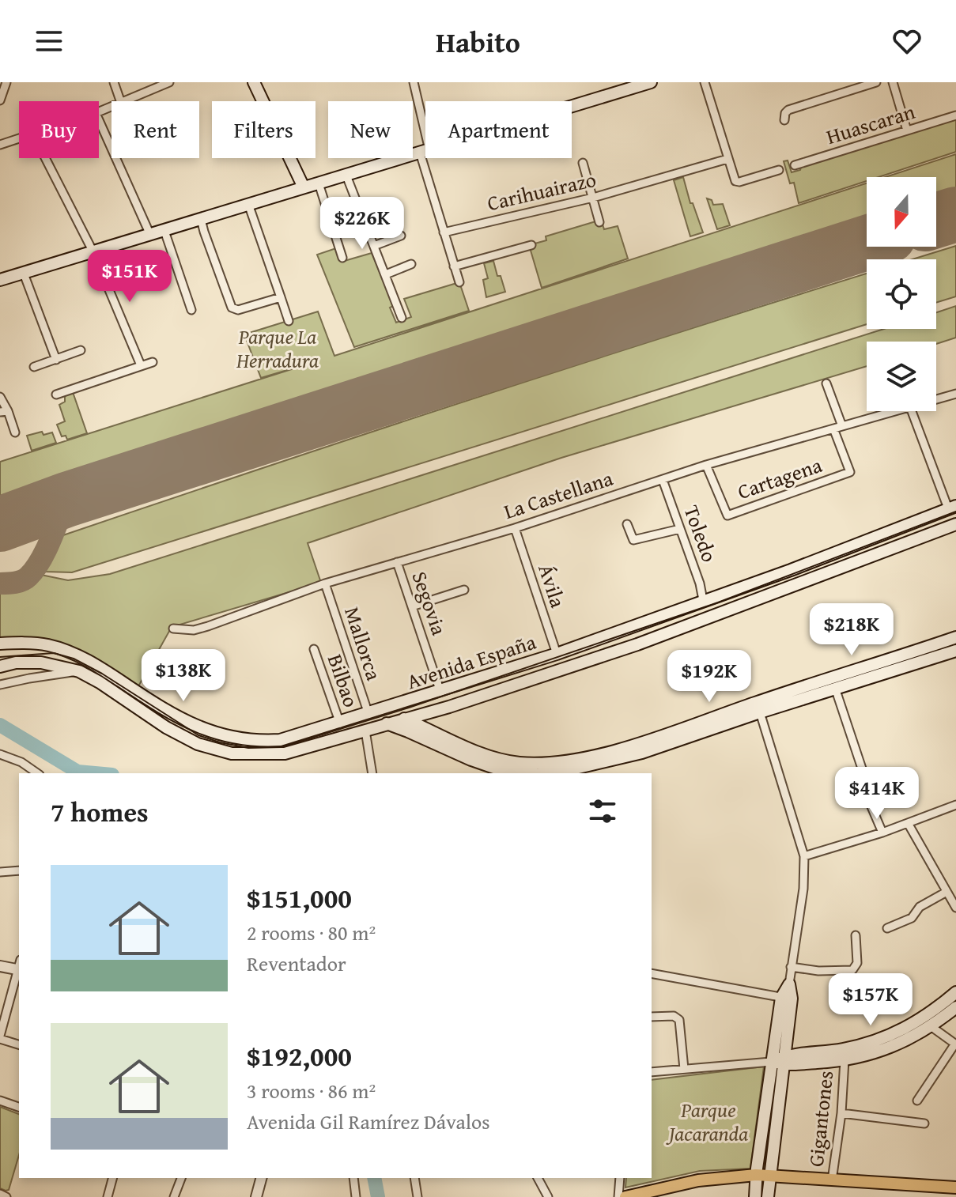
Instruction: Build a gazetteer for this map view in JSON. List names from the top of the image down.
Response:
{
  "streets": {
    "main road": ["Avenida España"],
    "street": [
      "Huascaran",
      "Carihuairazo",
      "Cartagena",
      "La Castellana",
      "Toledo",
      "Ávila",
      "Segovia",
      "Mallorca",
      "Bilbao",
      "Gigantones"
    ]
  },
  "crossings": [
    ["Cartagena", "La Castellana"],
    ["La Castellana", "Toledo"],
    ["La Castellana", "Ávila"],
    ["La Castellana", "Segovia"],
    ["La Castellana", "Mallorca"],
    ["Toledo", "Avenida España"],
    ["Ávila", "Avenida España"],
    ["Segovia", "Avenida España"],
    ["Mallorca", "Avenida España"],
    ["Avenida España", "Bilbao"]
  ],
  "parks": ["Parque La Herradura", "Parque Jacaranda"],
  "north": "bottom",
  "page": {
    "header": "Habito",
    "chip": [
      "Buy",
      "Rent",
      "Filters",
      "New",
      "Apartment"
    ],
    "price": [
      "$226K",
      "$151K",
      "$218K",
      "$138K",
      "$192K",
      "$414K",
      "$157K"
    ],
    "heading": "7 homes",
    "list": [
      {
        "name": "$151,000",
        "note": "2 rooms · 80 m² · Reventador"
      },
      {
        "name": "$192,000",
        "note": "3 rooms · 86 m² · Avenida Gil Ramírez Dávalos"
      }
    ]
  }
}
